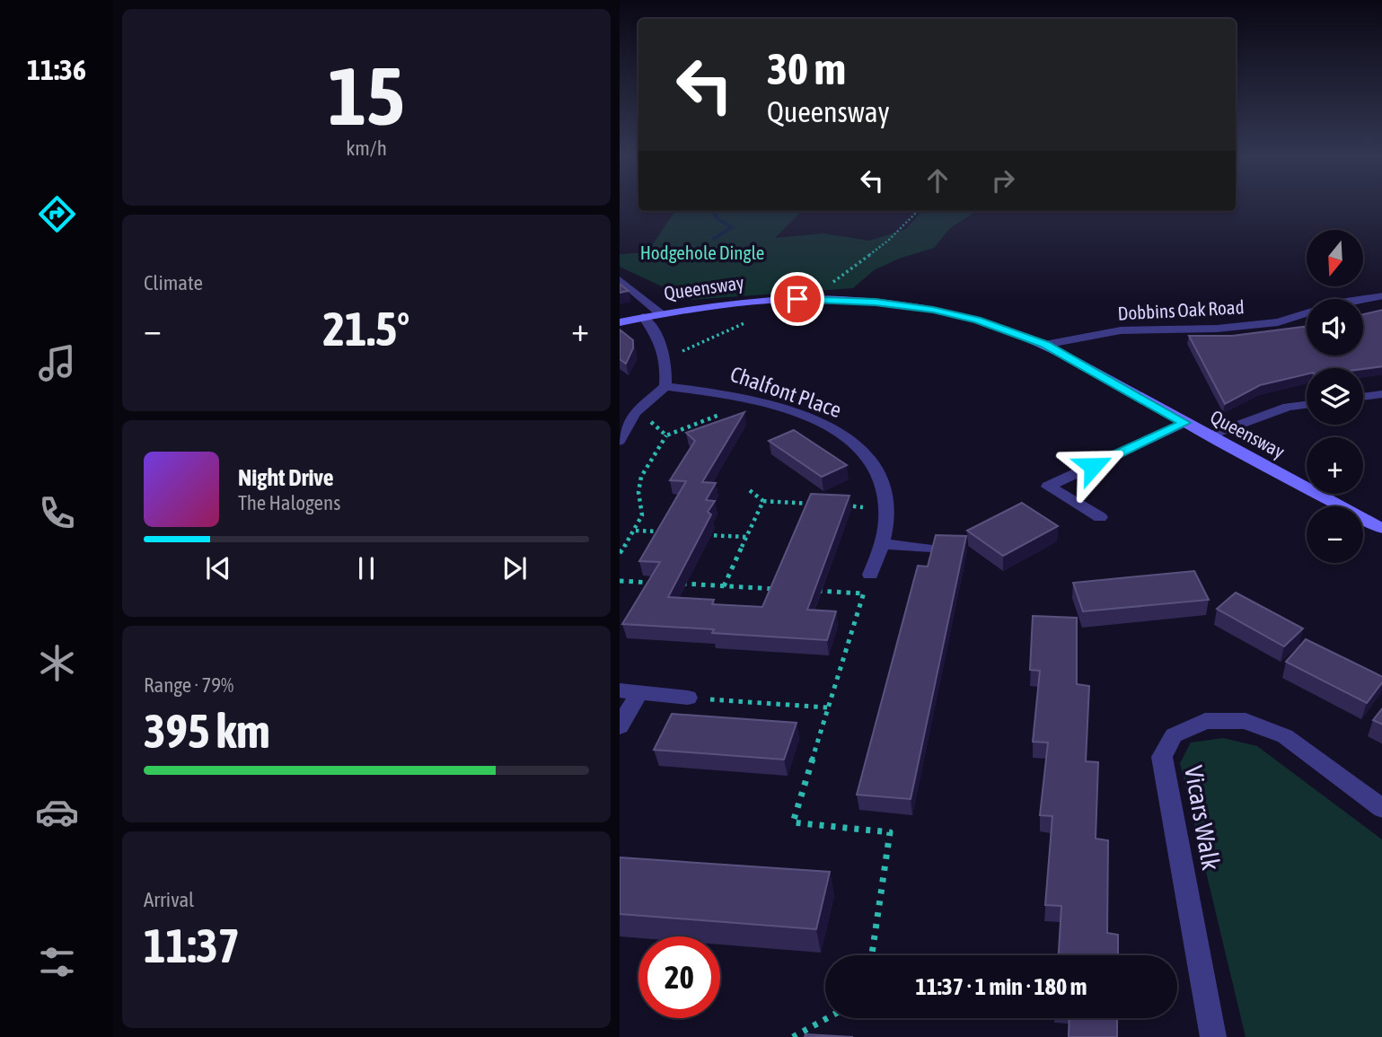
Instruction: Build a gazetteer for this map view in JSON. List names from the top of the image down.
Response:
{
  "streets": {
    "street": [
      "Queensway",
      "Dobbins Oak Road",
      "Chalfont Place",
      "Vicars Walk"
    ]
  },
  "crossings": [
    ["Queensway", "Dobbins Oak Road"]
  ],
  "parks": ["Hodgehole Dingle"],
  "north": "bottom",
  "page": {
    "tabs": "11:36",
    "tile": [
      ["15", "km/h"],
      "Climate",
      ["Range · 79%", "395 km"],
      ["Arrival", "11:37"]
    ],
    "turn": ["30 m", "Queensway"],
    "map_buttons": ["+", "−"],
    "heat": ["−", "21.5°", "+"],
    "song": ["Night Drive", "The Halogens"],
    "limit": "20",
    "trip": "11:37 · 1 min · 180 m"
  }
}
